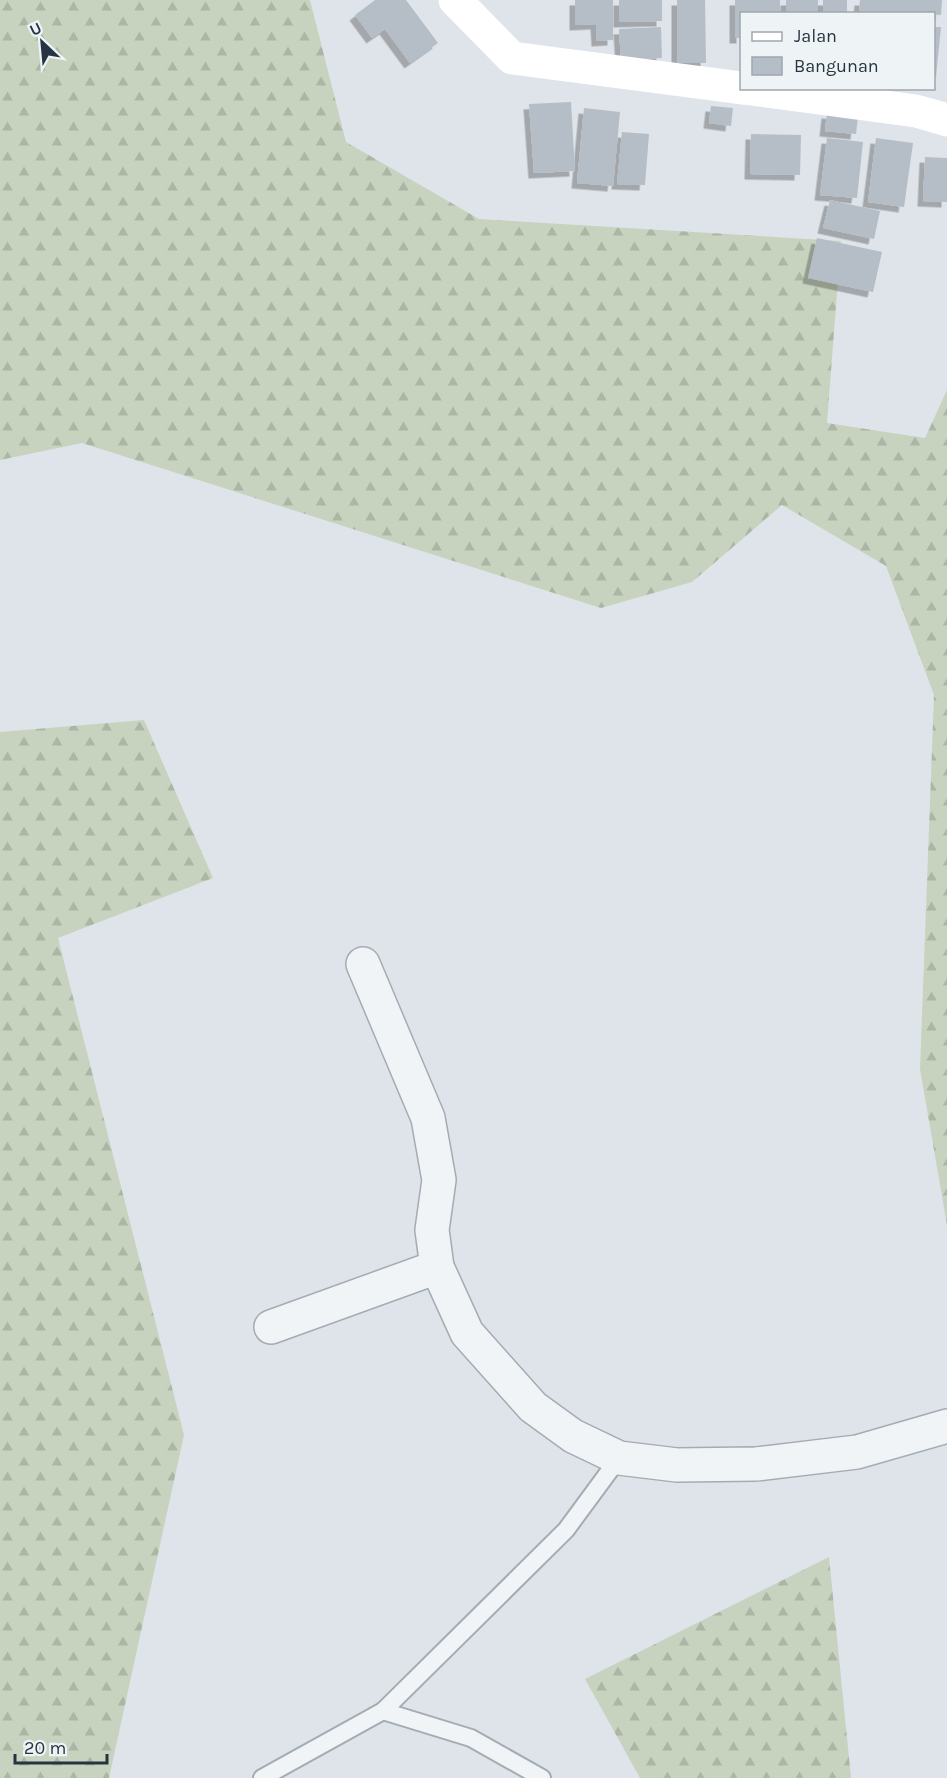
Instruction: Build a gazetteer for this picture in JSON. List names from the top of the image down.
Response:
{
  "legend": ["Jalan", "Bangunan"],
  "scale_bar": "20 m",
  "north": "top left"
}
